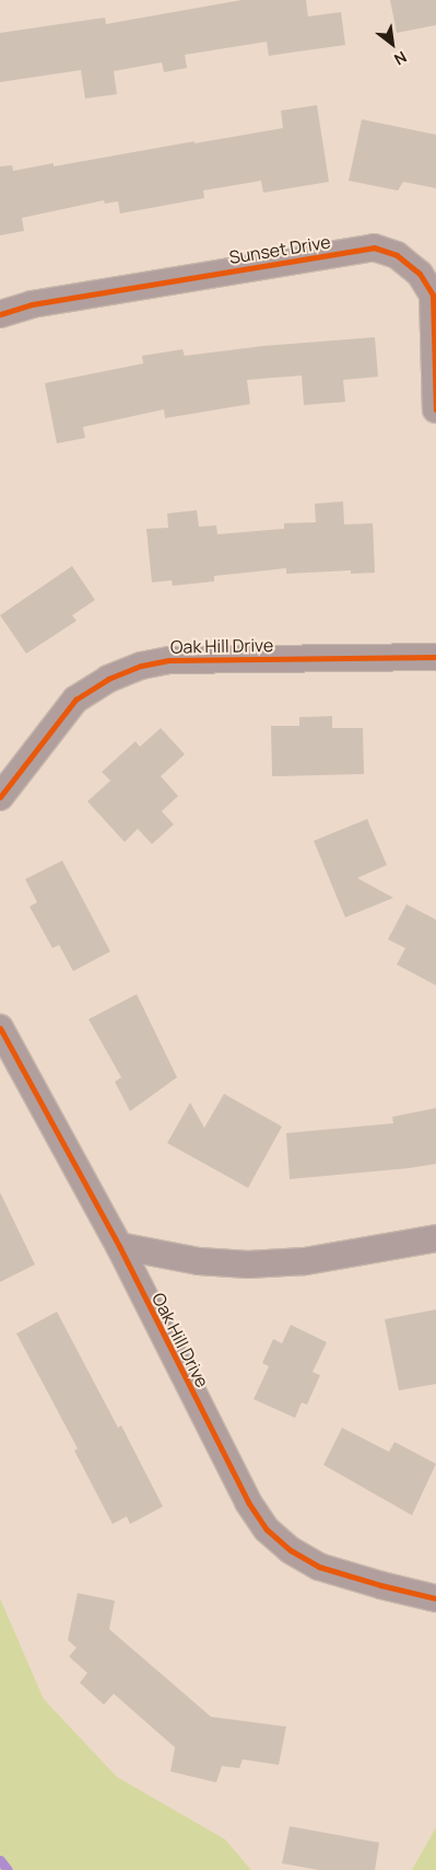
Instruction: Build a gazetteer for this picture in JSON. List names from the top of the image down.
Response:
{
  "streets": {
    "street": ["Sunset Drive", "Oak Hill Drive"]
  },
  "north": "bottom right"
}
